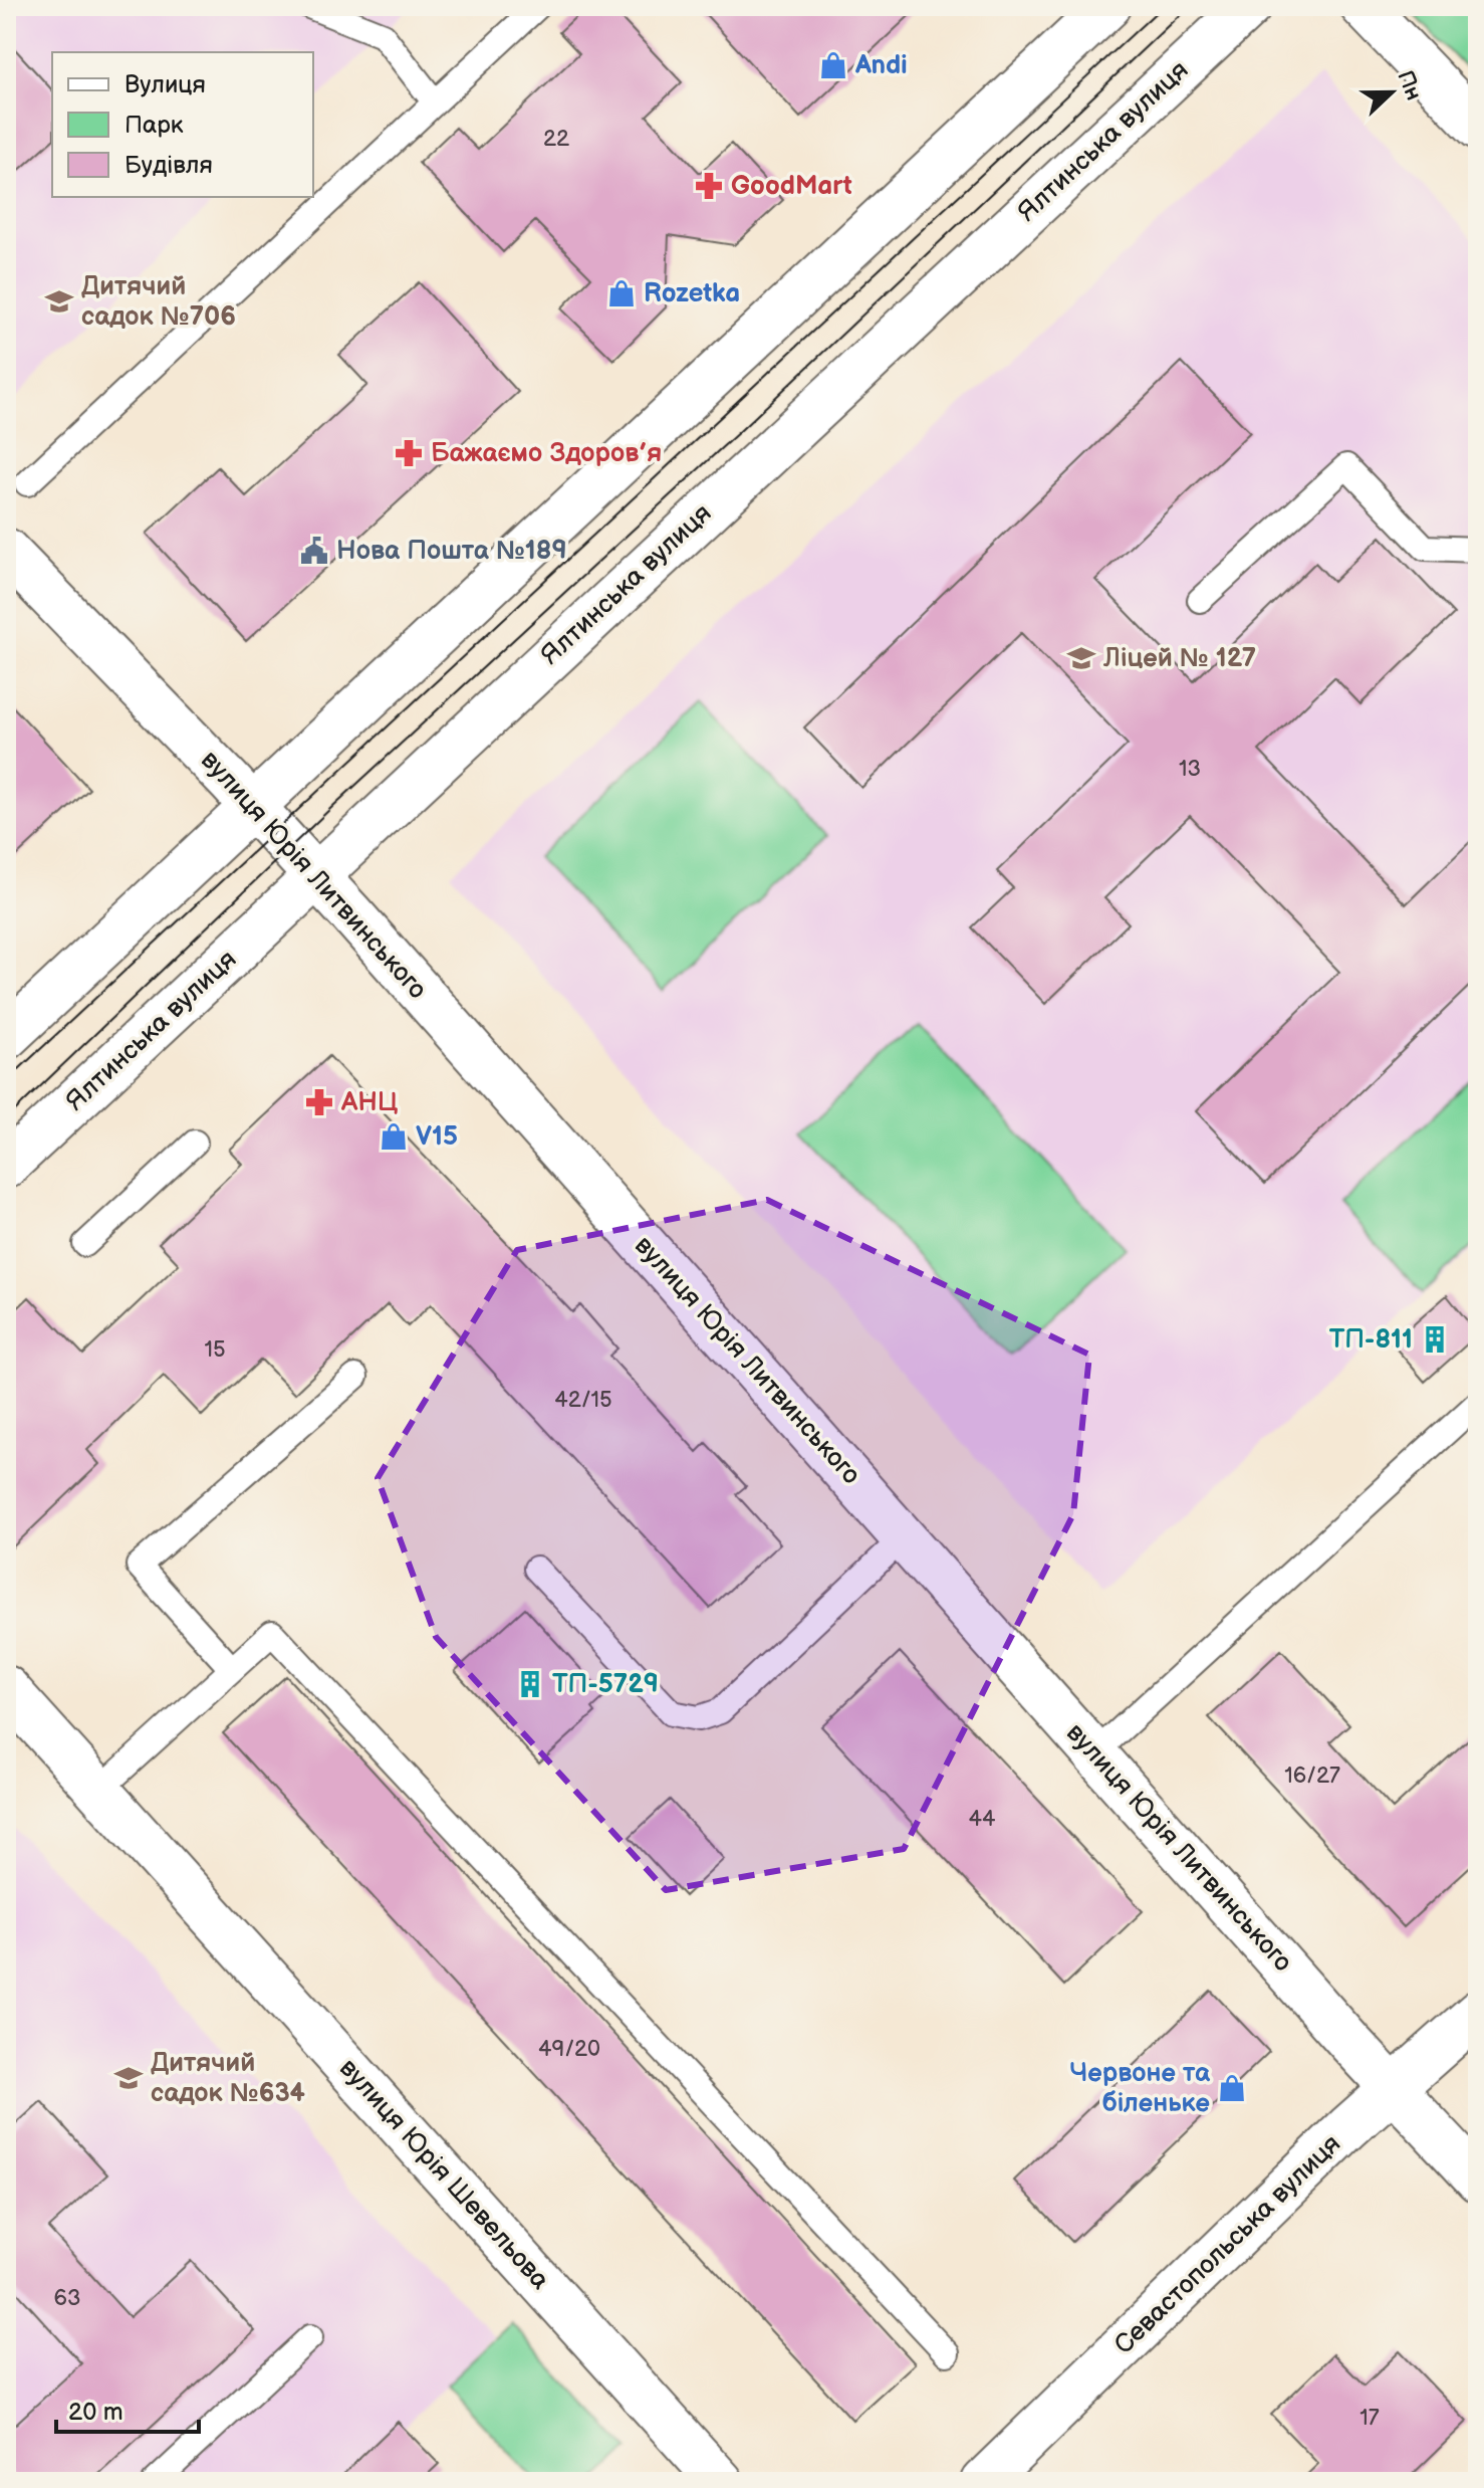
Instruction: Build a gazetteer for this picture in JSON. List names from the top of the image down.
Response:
{
  "streets": {
    "street": [
      "Ялтинська вулиця",
      "вулиця Юрія Литвинського",
      "вулиця Юрія Шевельова",
      "Севастопольська вулиця"
    ]
  },
  "crossings": [
    ["Ялтинська вулиця", "вулиця Юрія Литвинського"],
    ["вулиця Юрія Литвинського", "Севастопольська вулиця"]
  ],
  "places": {
    "shop": [
      "Andi",
      "Rozetka",
      "V15",
      "Червоне та біленьке"
    ],
    "pharmacy": ["GoodMart", "Бажаємо Здоров’я", "АНЦ"],
    "school or university": ["Дитячий садок №706", "Ліцей № 127", "Дитячий садок №634"],
    "public building": ["Нова Пошта №189"],
    "building": ["ТП-811", "ТП-5729"]
  },
  "house_numbers": [
    "22",
    "13",
    "15",
    "42/15",
    "16/27",
    "44",
    "49/20",
    "63",
    "17"
  ],
  "legend": ["Вулиця", "Парк", "Будівля"],
  "scale_bar": "20 m",
  "north": "right"
}
